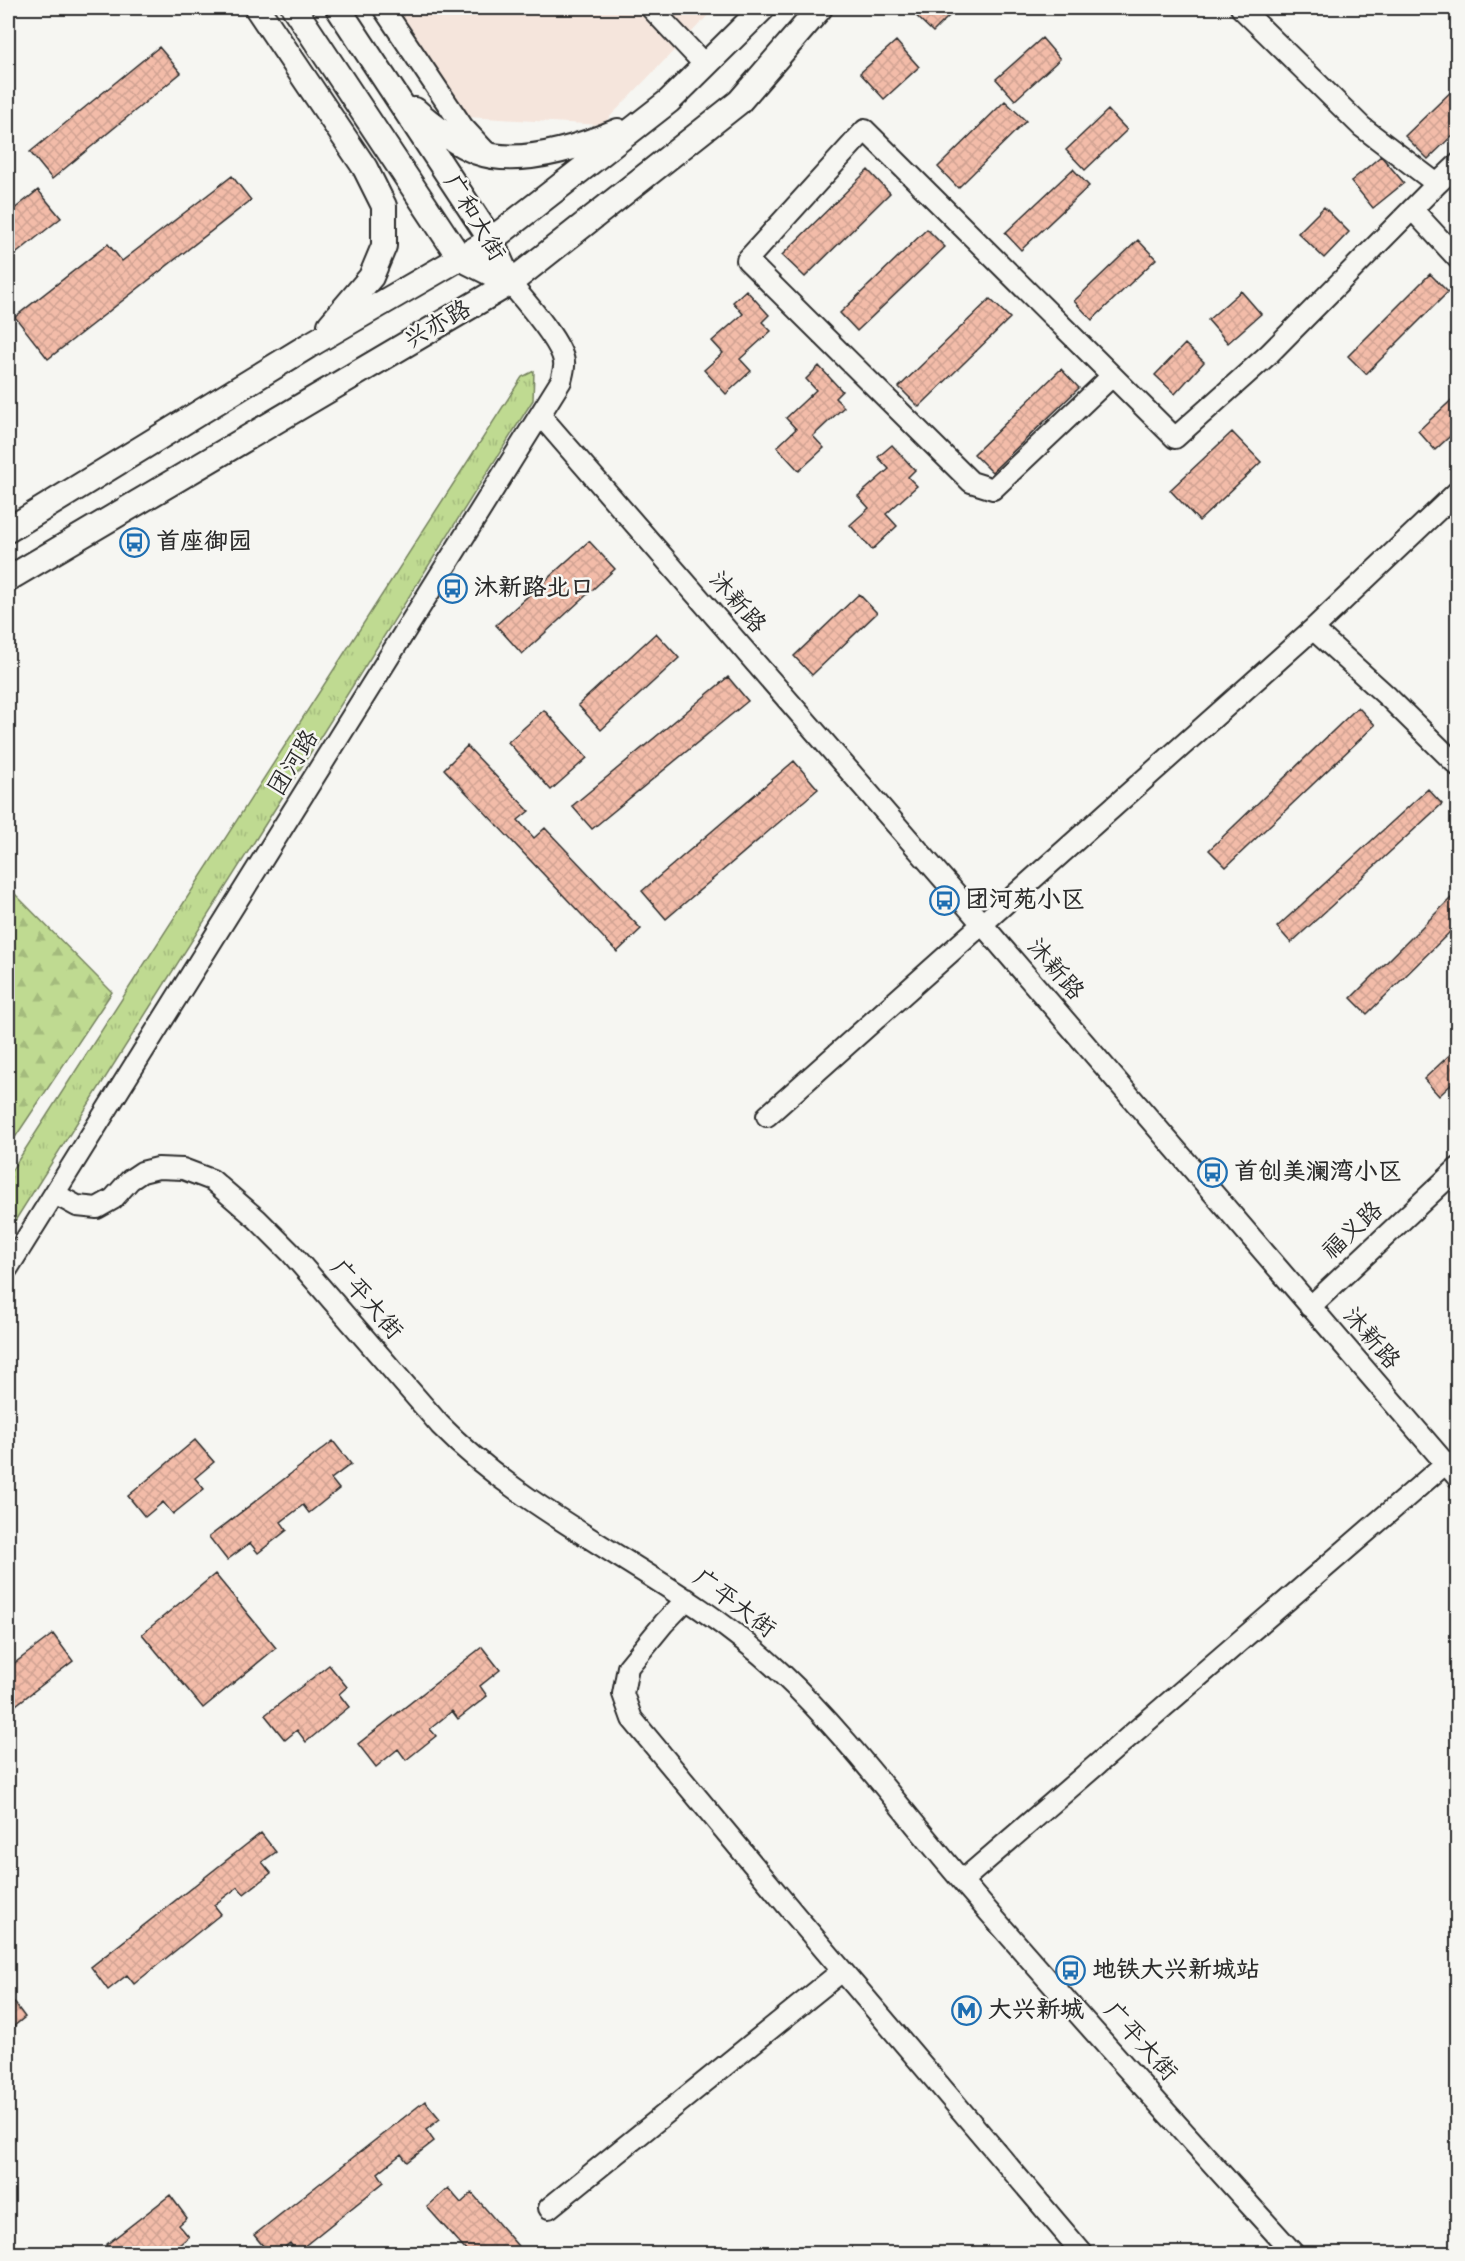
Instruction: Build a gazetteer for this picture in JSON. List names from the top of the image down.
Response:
{
  "streets": {
    "main road": ["广和大街", "兴亦路"],
    "street": [
      "沐新路",
      "团河路",
      "福义路",
      "广平大街"
    ]
  },
  "crossings": [
    ["广和大街", "兴亦路"],
    ["广和大街", "团河路"],
    ["兴亦路", "团河路"],
    ["沐新路", "团河路"],
    ["沐新路", "福义路"],
    ["团河路", "广平大街"]
  ],
  "places": {
    "bus stop": [
      "首座御园",
      "沐新路北口",
      "团河苑小区",
      "首创美澜湾小区",
      "地铁大兴新城站"
    ],
    "metro station": ["大兴新城"]
  }
}
